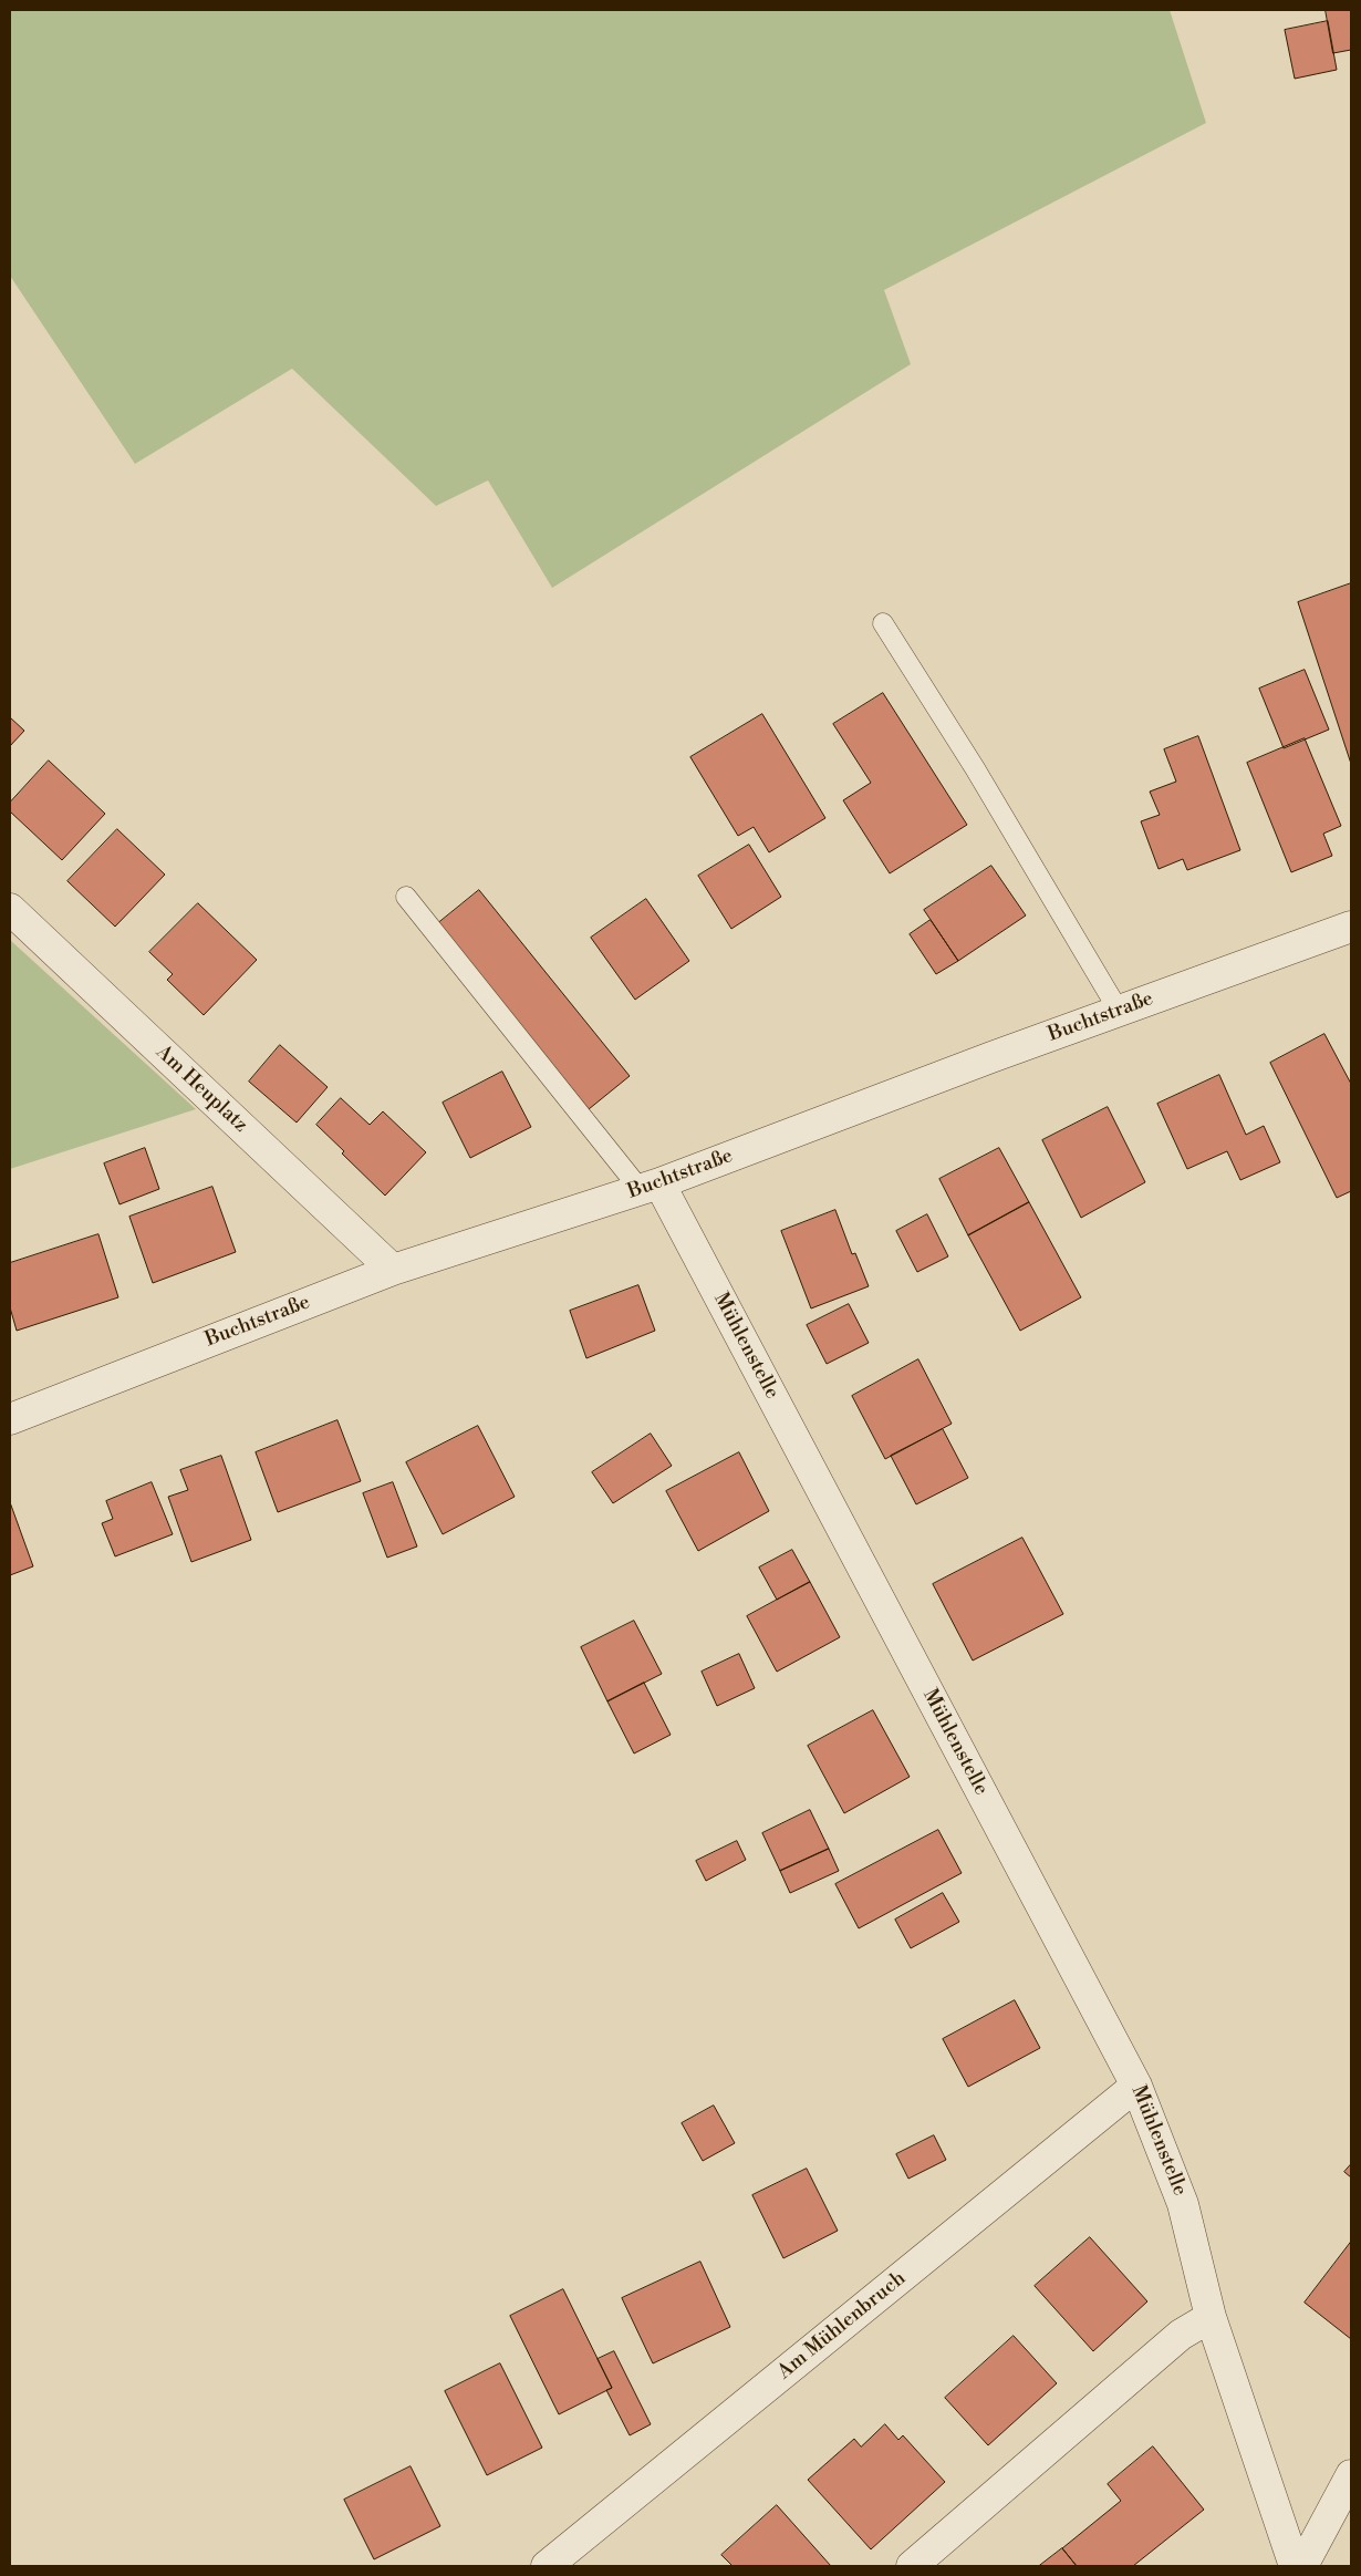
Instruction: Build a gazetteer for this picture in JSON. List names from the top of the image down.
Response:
{
  "streets": {
    "street": [
      "Buchtstraße",
      "Am Heuplatz",
      "Mühlenstelle",
      "Am Mühlenbruch"
    ]
  },
  "crossings": [
    ["Buchtstraße", "Am Heuplatz"],
    ["Buchtstraße", "Mühlenstelle"],
    ["Mühlenstelle", "Am Mühlenbruch"]
  ]
}
